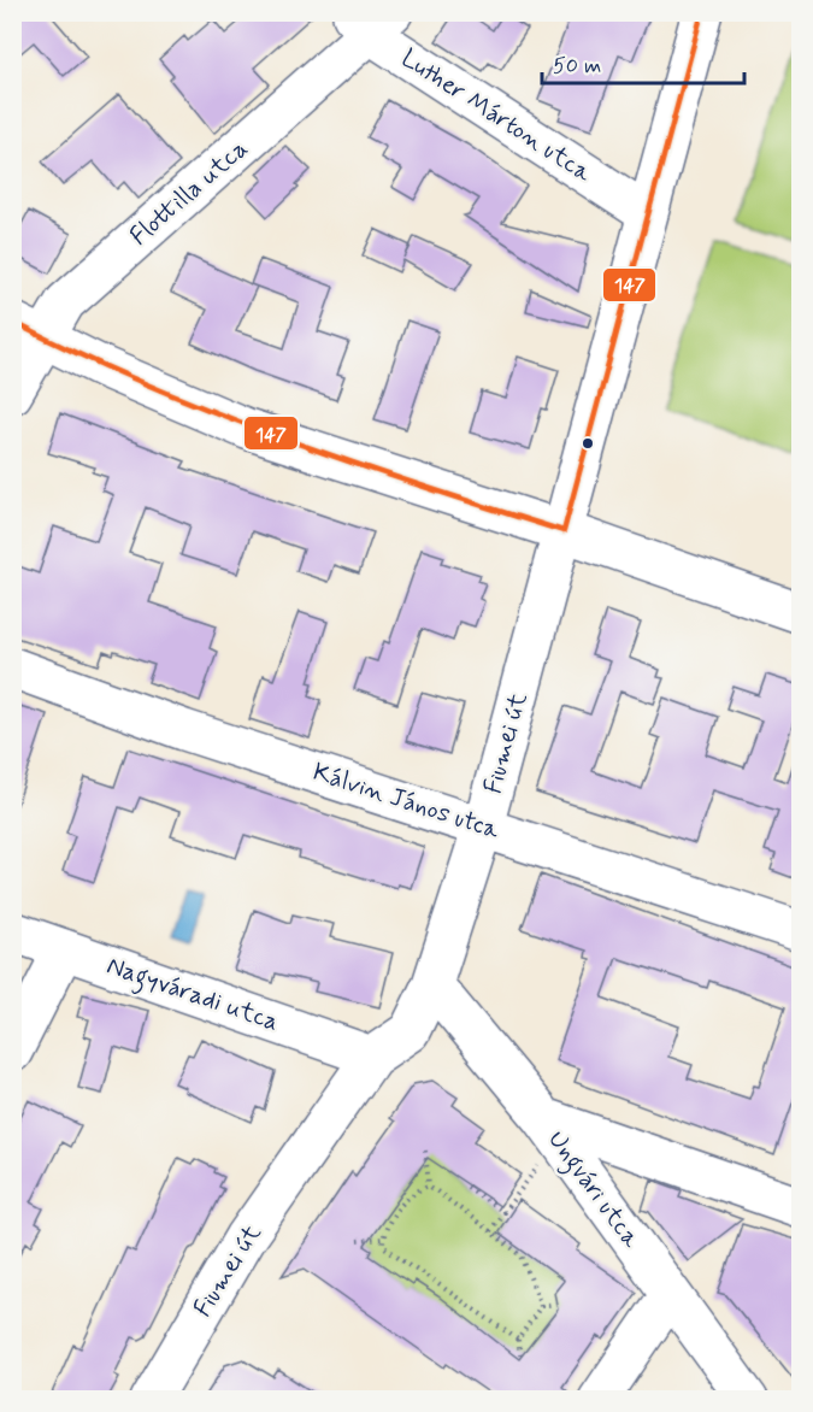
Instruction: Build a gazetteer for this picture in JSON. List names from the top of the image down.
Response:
{
  "streets": {
    "street": [
      "Luther Márton utca",
      "Flottilla utca",
      "Fiumei út",
      "Kálvin János utca",
      "Nagyváradi utca",
      "Ungvári utca"
    ]
  },
  "crossings": [
    ["Luther Márton utca", "Flottilla utca"],
    ["Luther Márton utca", "Fiumei út"],
    ["Fiumei út", "Kálvin János utca"],
    ["Fiumei út", "Nagyváradi utca"],
    ["Fiumei út", "Ungvári utca"]
  ],
  "lines": ["transit line 147"],
  "scale_bar": "50 m"
}
